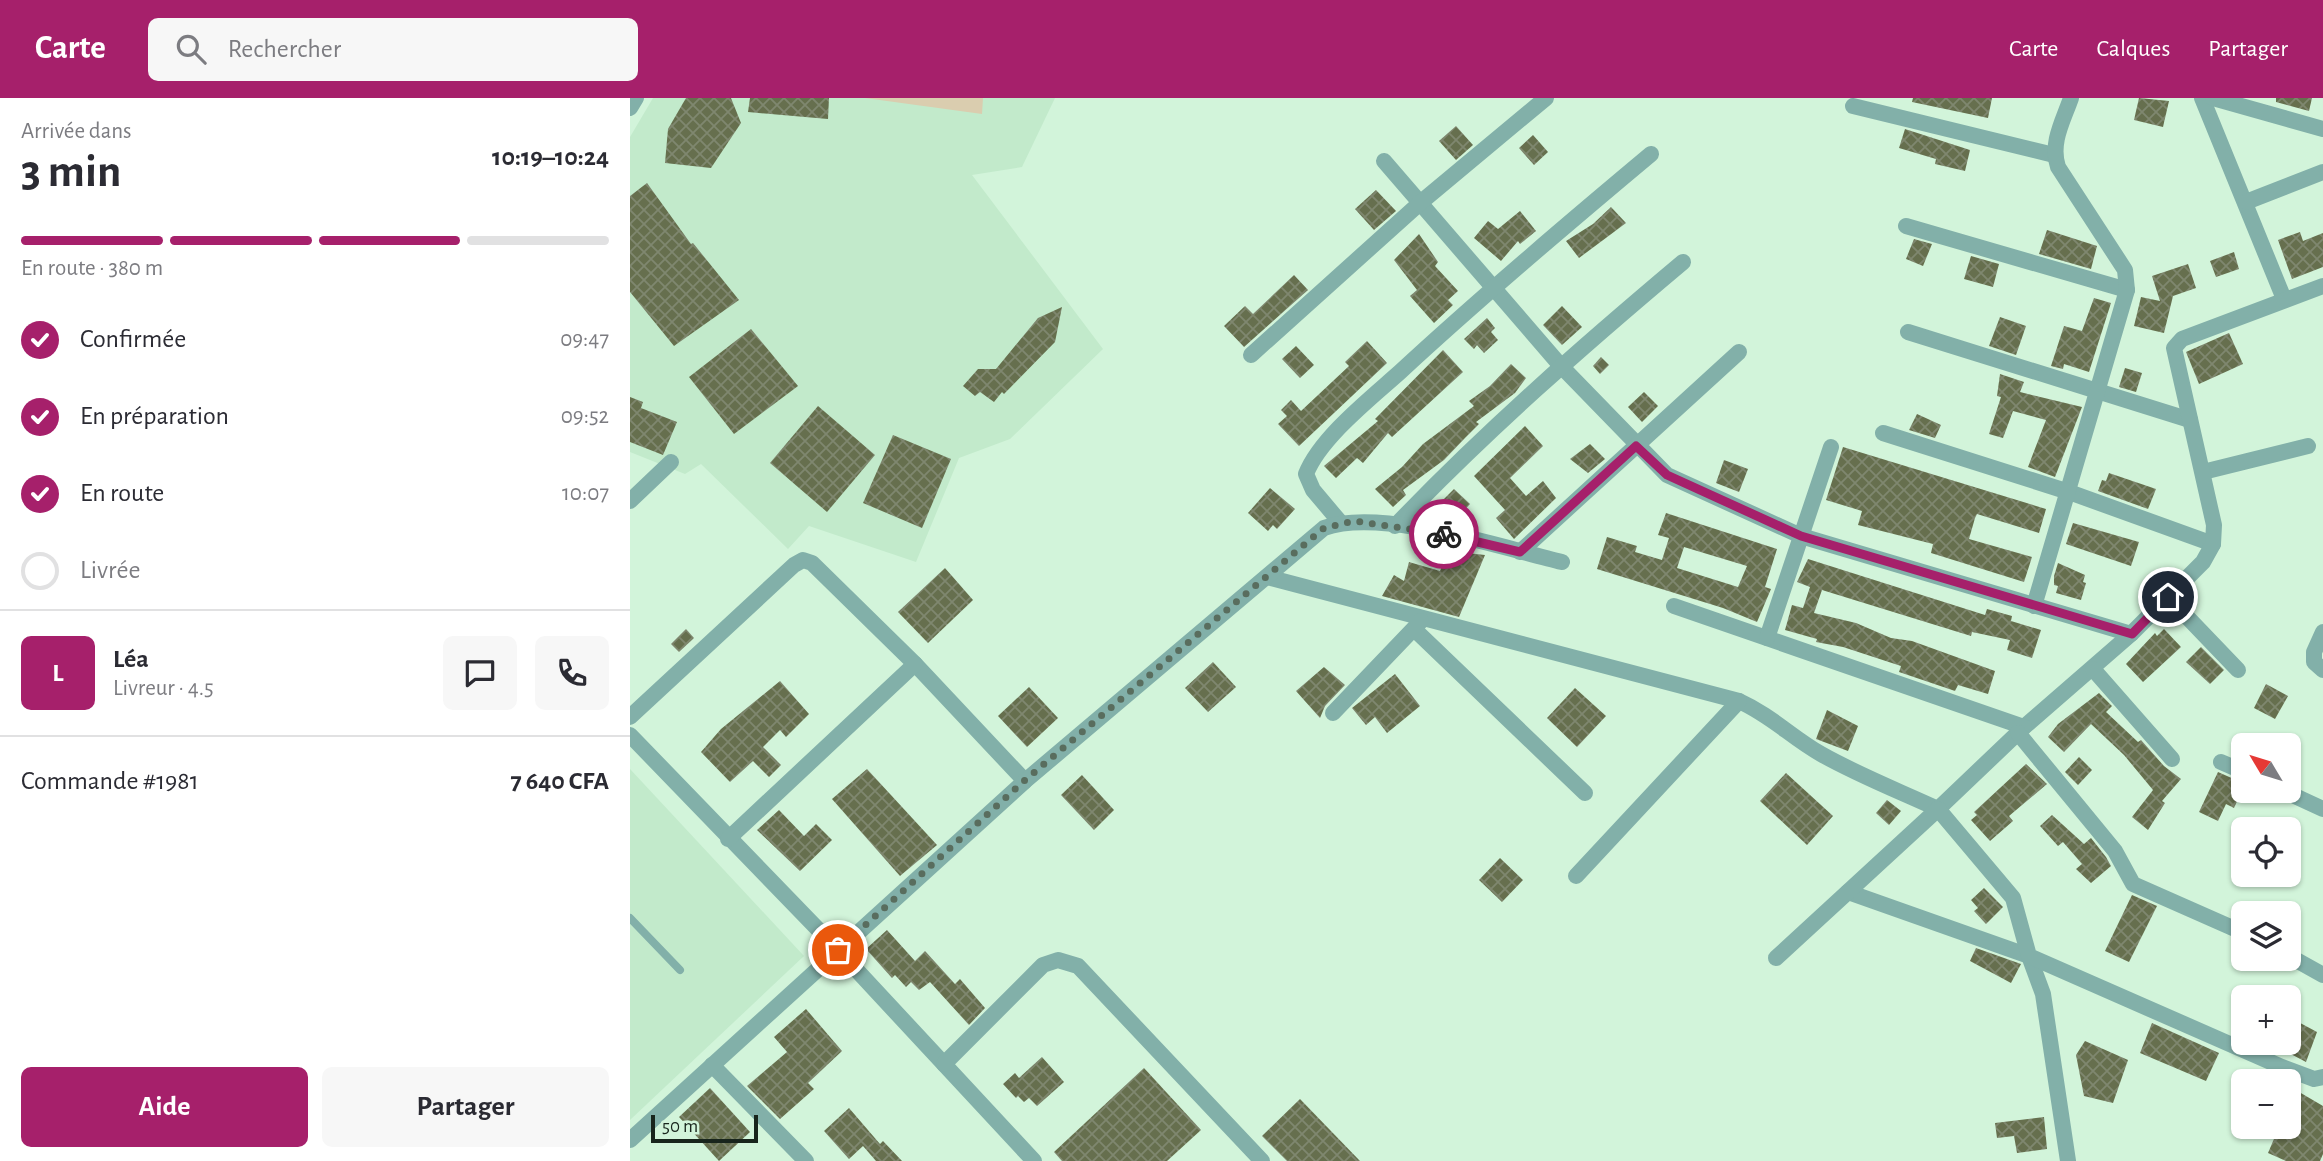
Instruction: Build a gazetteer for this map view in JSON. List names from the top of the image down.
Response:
{
  "scale_bar": "50 m",
  "north": "top left",
  "page": {
    "header": "Carte",
    "search": "Rechercher",
    "nav": ["Carte", "Calques", "Partager"],
    "heading": ["3 min", "Arrivée dans", "10:19–10:24"],
    "panel": [
      "Léa",
      "Livreur · 4.5",
      "Commande #1981",
      "7 640 CFA"
    ],
    "bar": "En route · 380 m",
    "list": [
      ["Confirmée", "09:47"],
      ["En préparation", "09:52"],
      ["En route", "10:07"],
      "Livrée"
    ],
    "round": "L",
    "map_buttons": ["+", "−"],
    "buttons": ["Aide", "Partager"],
    "scale": "50 m"
  }
}
